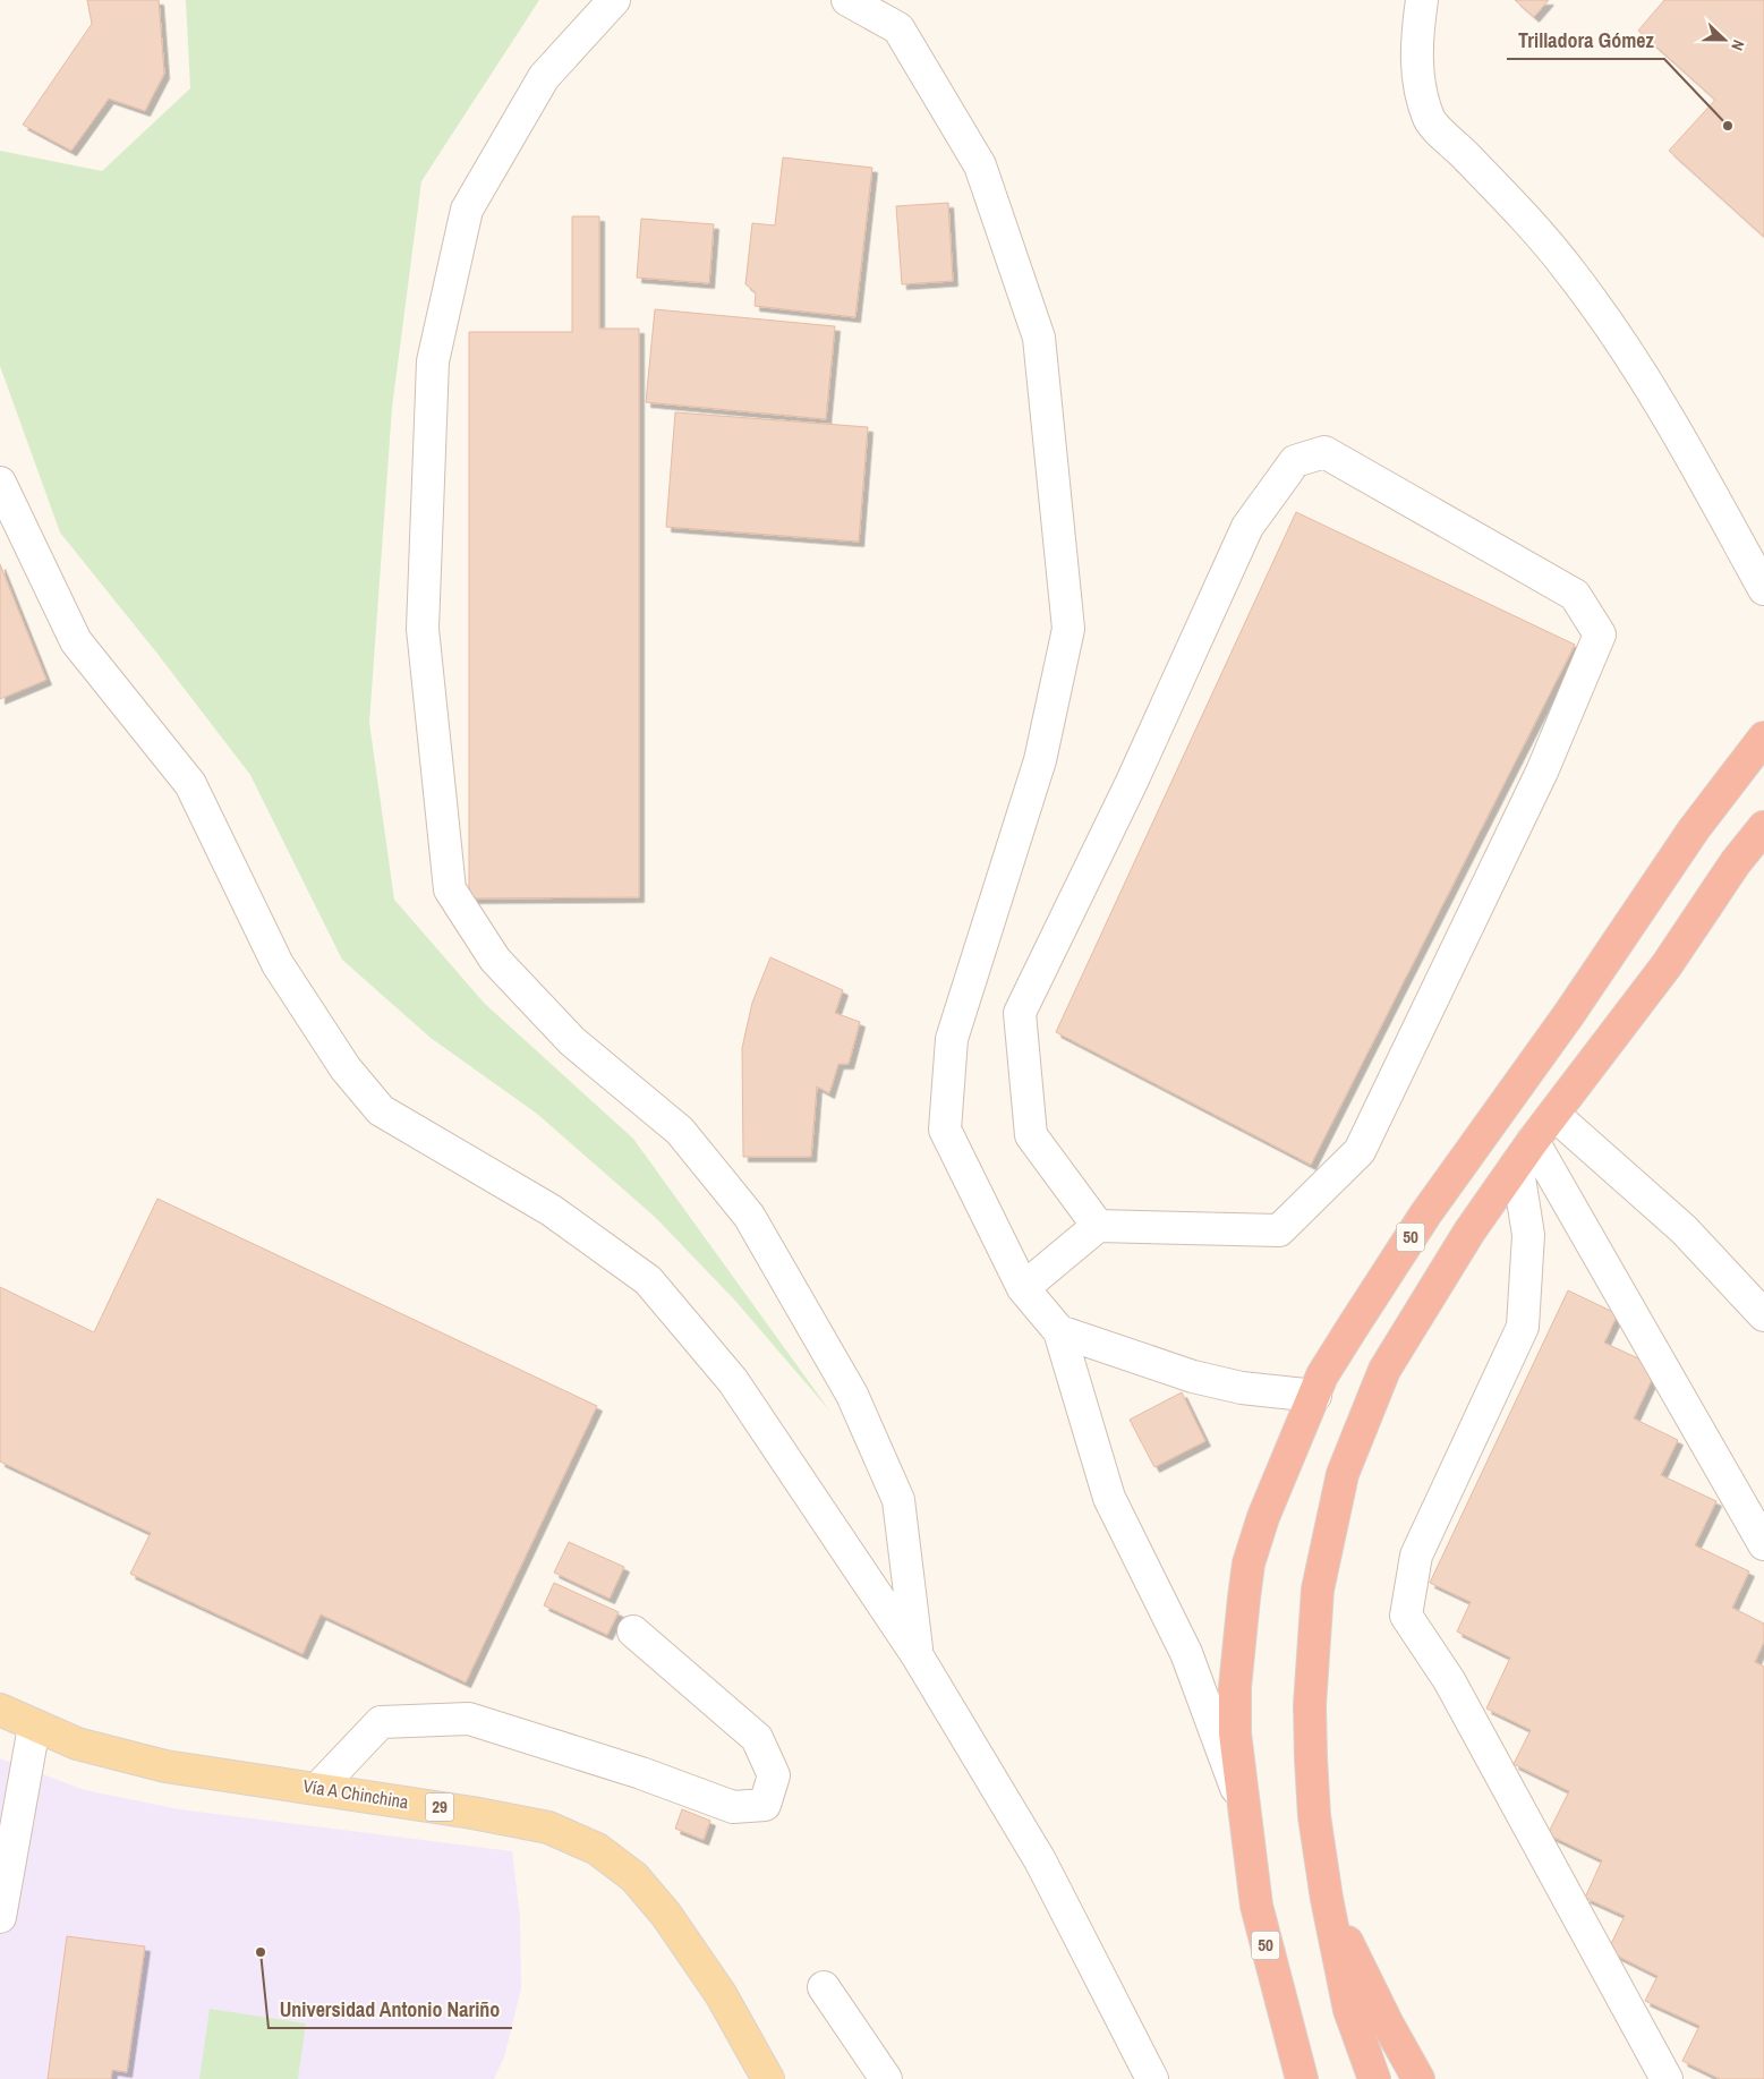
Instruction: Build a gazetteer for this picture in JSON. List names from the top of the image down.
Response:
{
  "streets": {
    "highway": ["50"],
    "main road": ["Vía A Chinchina", "29"]
  },
  "places": ["Trilladora Gómez", "Universidad Antonio Nariño"],
  "north": "right"
}
